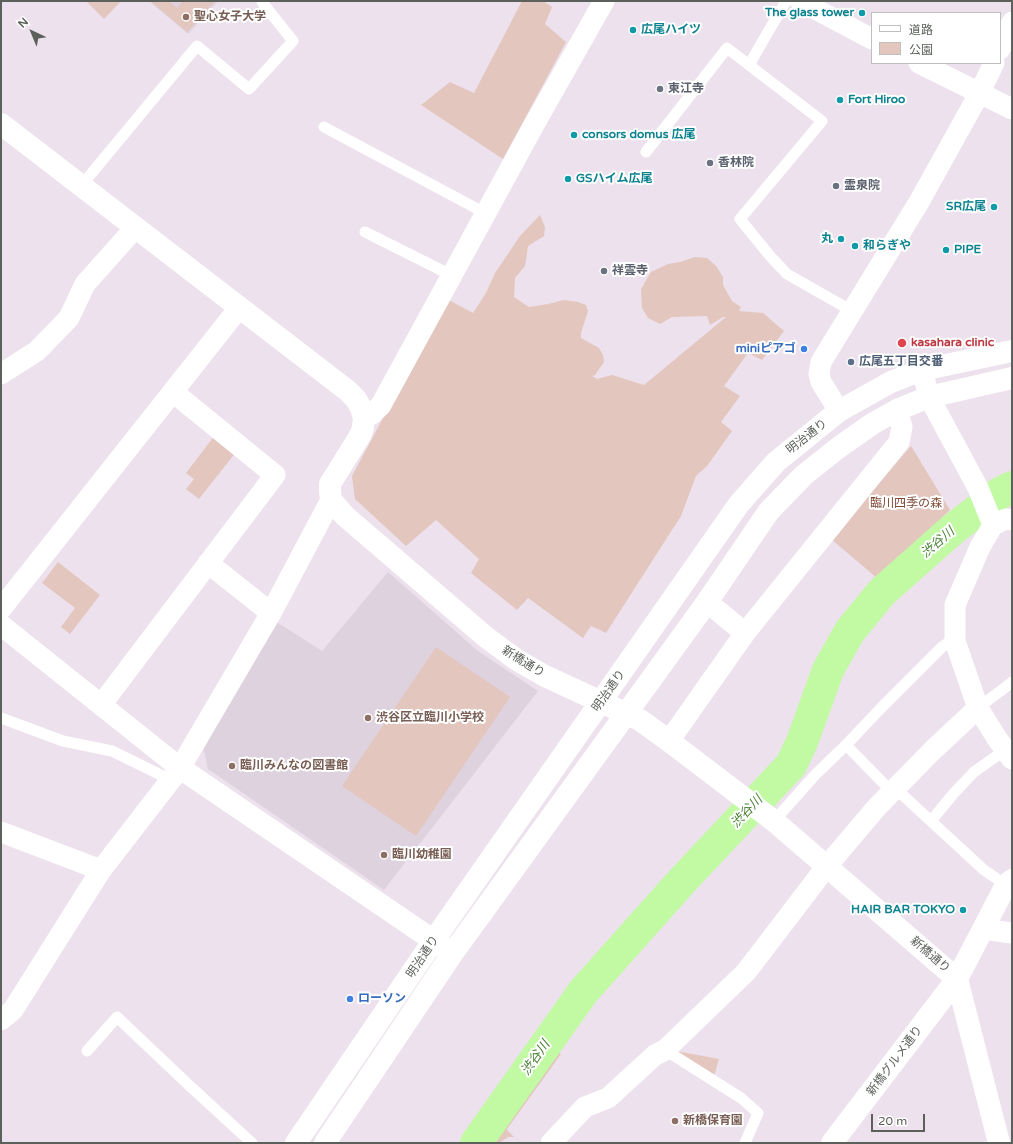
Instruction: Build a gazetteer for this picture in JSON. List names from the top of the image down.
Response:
{
  "streets": {
    "street": ["明治通り", "新橋通り", "新橋グルメ通り"]
  },
  "crossings": [
    ["明治通り", "新橋通り"],
    ["新橋通り", "新橋グルメ通り"]
  ],
  "water": ["渋谷川"],
  "parks": ["臨川四季の森"],
  "places": [
    "The glass tower",
    "聖心女子大学",
    "広尾ハイツ",
    "東江寺",
    "Fort Hiroo",
    "consors domus 広尾",
    "香林院",
    "GSハイム広尾",
    "霊泉院",
    "SR広尾",
    "丸",
    "和らぎや",
    "PIPE",
    "祥雲寺",
    "kasahara clinic",
    "miniピアゴ",
    "広尾五丁目交番",
    "渋谷区立臨川小学校",
    "臨川みんなの図書館",
    "臨川幼稚園",
    "HAIR BAR TOKYO",
    "ローソン",
    "新橋保育園"
  ],
  "legend": ["道路", "公園"],
  "scale_bar": "20 m",
  "north": "top left"
}
